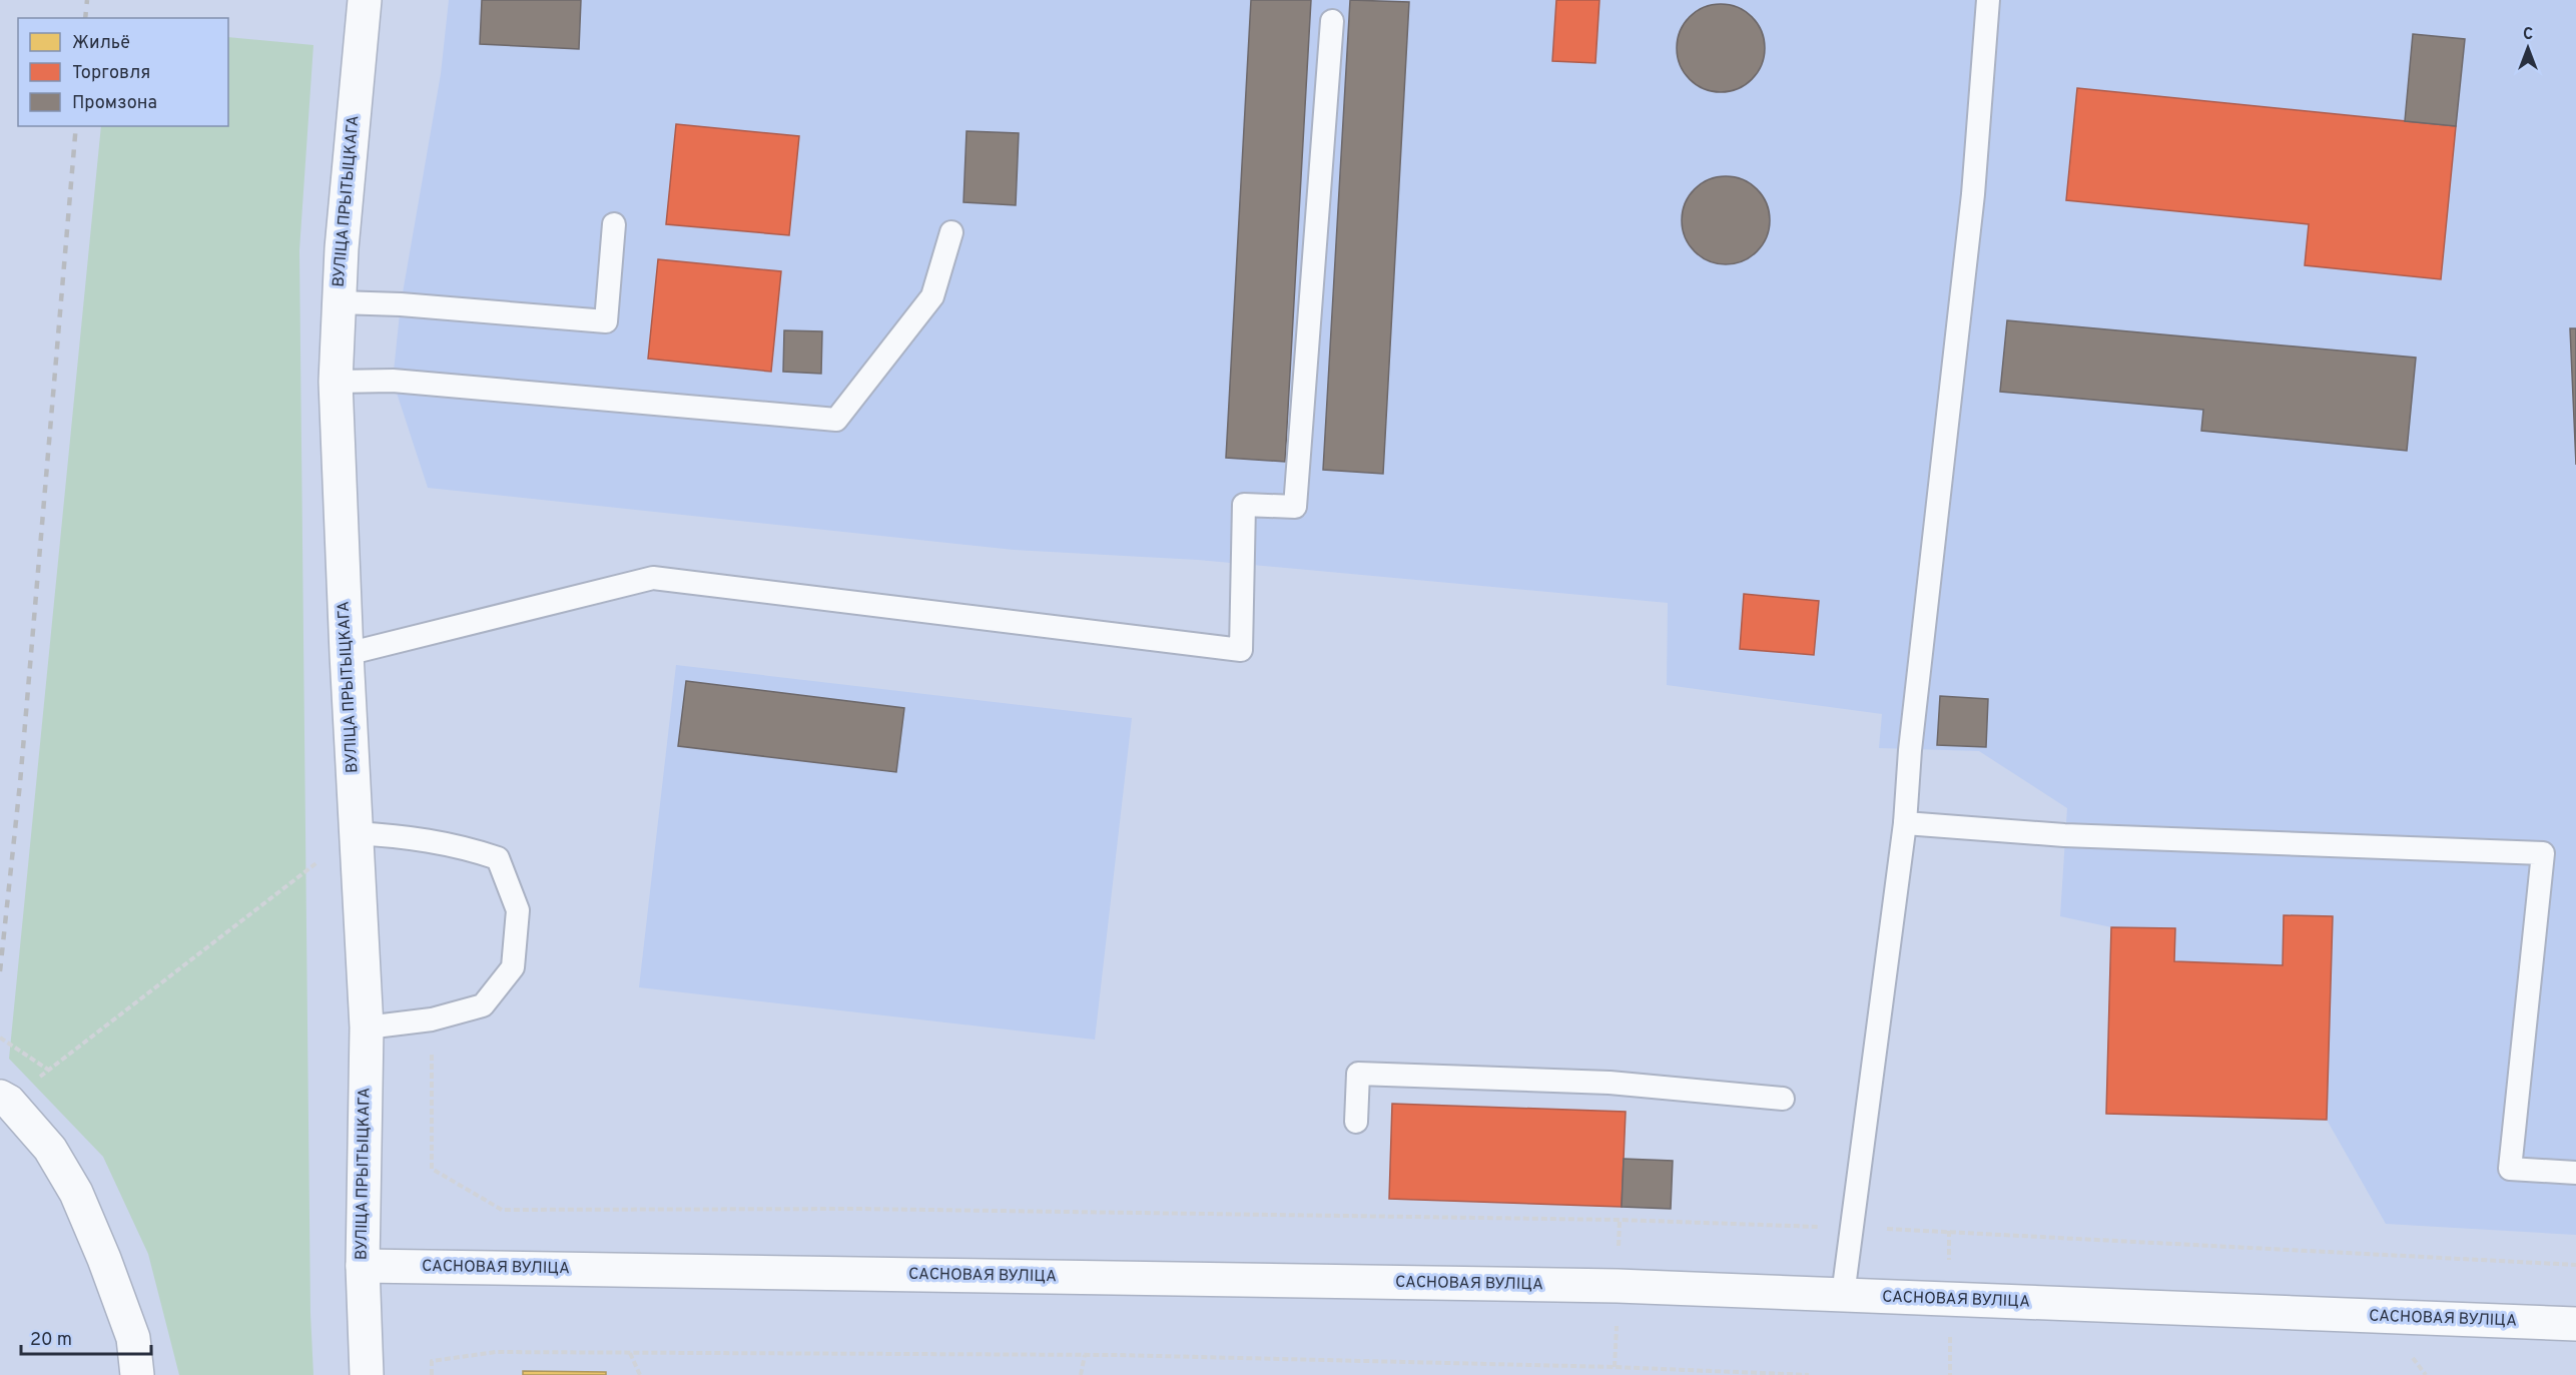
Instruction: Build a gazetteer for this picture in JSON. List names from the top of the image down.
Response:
{
  "streets": {
    "street": ["ВУЛІЦА ПРЫТЫЦКАГА", "САСНОВАЯ ВУЛІЦА"]
  },
  "crossings": [
    ["ВУЛІЦА ПРЫТЫЦКАГА", "САСНОВАЯ ВУЛІЦА"]
  ],
  "legend": ["Жильё", "Торговля", "Промзона"],
  "scale_bar": "20 m",
  "north": "top"
}
